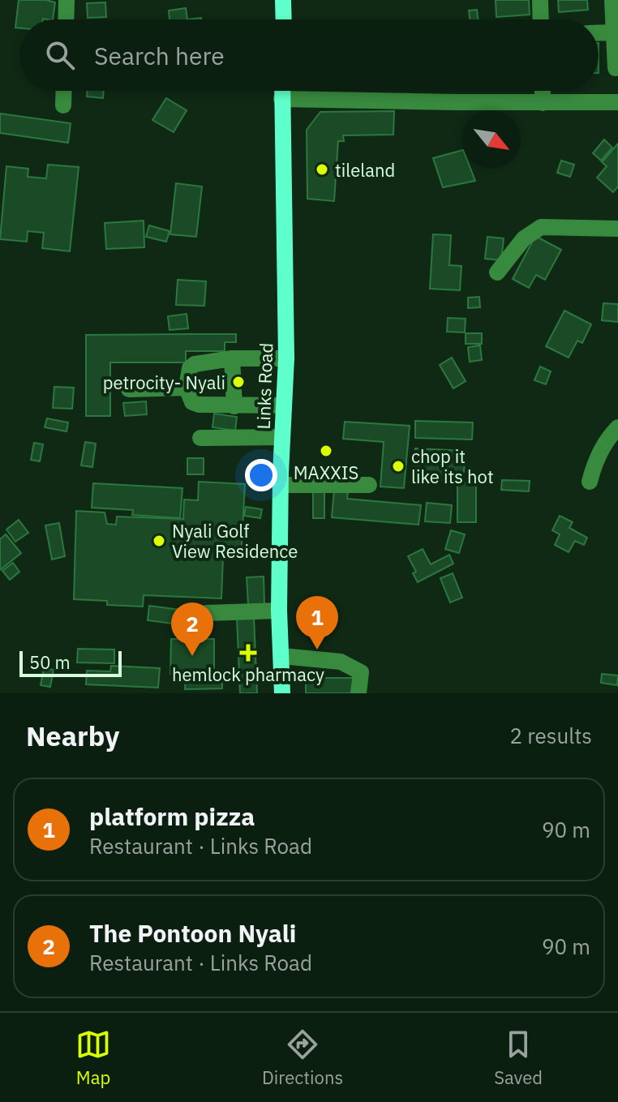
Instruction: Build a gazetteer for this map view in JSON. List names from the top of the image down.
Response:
{
  "streets": {
    "main road": ["Links Road"]
  },
  "places": {
    "other": [
      "tileland",
      "petrocity- Nyali",
      "MAXXIS",
      "chop it like its hot",
      "Nyali Golf View Residence"
    ],
    "health": ["hemlock pharmacy"]
  },
  "scale_bar": "50 m",
  "north": "bottom right",
  "page": {
    "search": "Search here",
    "pins": ["1", "2"],
    "scale": "50 m",
    "heading": ["Nearby", "2 results"],
    "list": [
      {
        "mark": "1",
        "name": "platform pizza",
        "note": "Restaurant · Links Road",
        "value": "90 m"
      },
      {
        "mark": "2",
        "name": "The Pontoon Nyali",
        "note": "Restaurant · Links Road",
        "value": "90 m"
      }
    ],
    "nav": ["Map", "Directions", "Saved"]
  }
}
